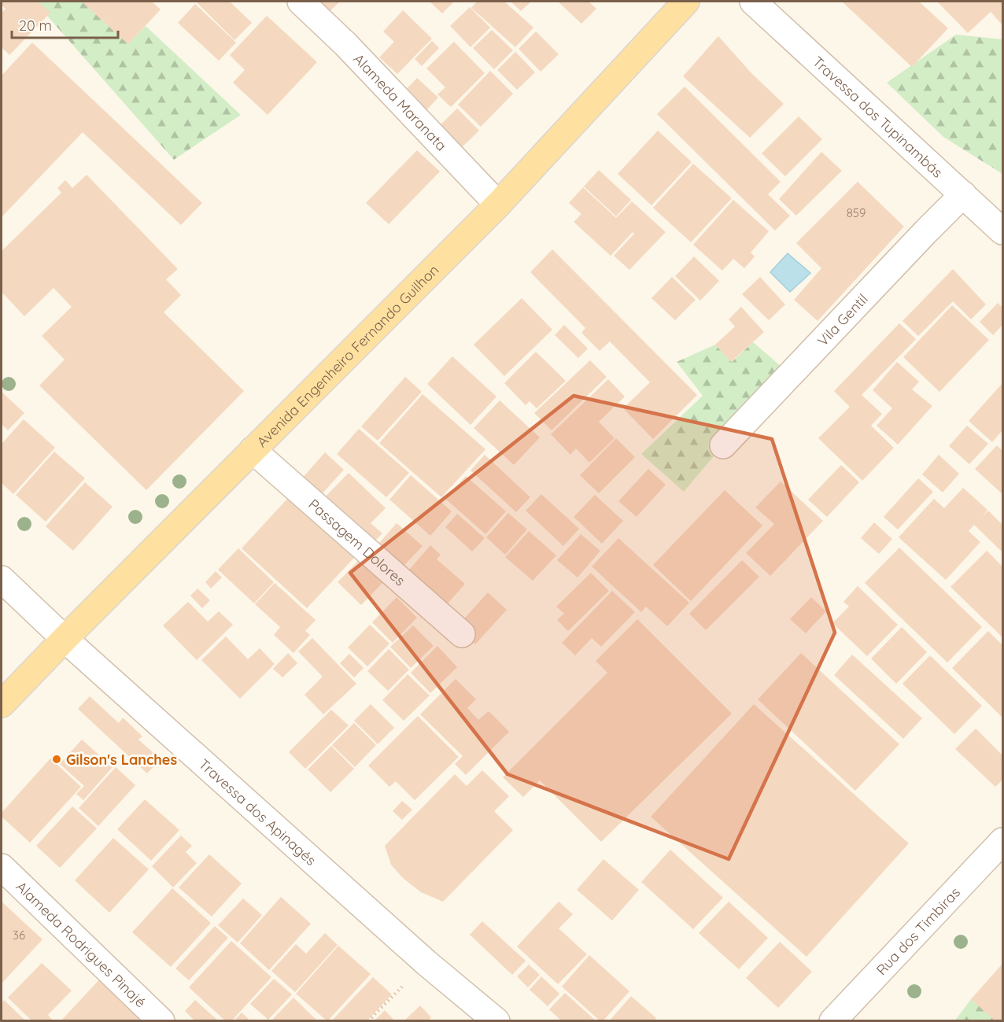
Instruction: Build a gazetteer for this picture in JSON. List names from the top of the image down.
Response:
{
  "streets": {
    "main road": ["Avenida Engenheiro Fernando Guilhon"],
    "street": [
      "Alameda Maranata",
      "Travessa dos Tupinambás",
      "Vila Gentil",
      "Passagem Dolores",
      "Travessa dos Apinagés",
      "Rua dos Timbiras",
      "Alameda Rodrigues Pinajé"
    ]
  },
  "crossings": [
    ["Alameda Maranata", "Avenida Engenheiro Fernando Guilhon"],
    ["Travessa dos Tupinambás", "Vila Gentil"],
    ["Avenida Engenheiro Fernando Guilhon", "Passagem Dolores"],
    ["Avenida Engenheiro Fernando Guilhon", "Travessa dos Apinagés"]
  ],
  "places": ["Gilson's Lanches"],
  "house_numbers": ["859", "36"],
  "scale_bar": "20 m"
}
